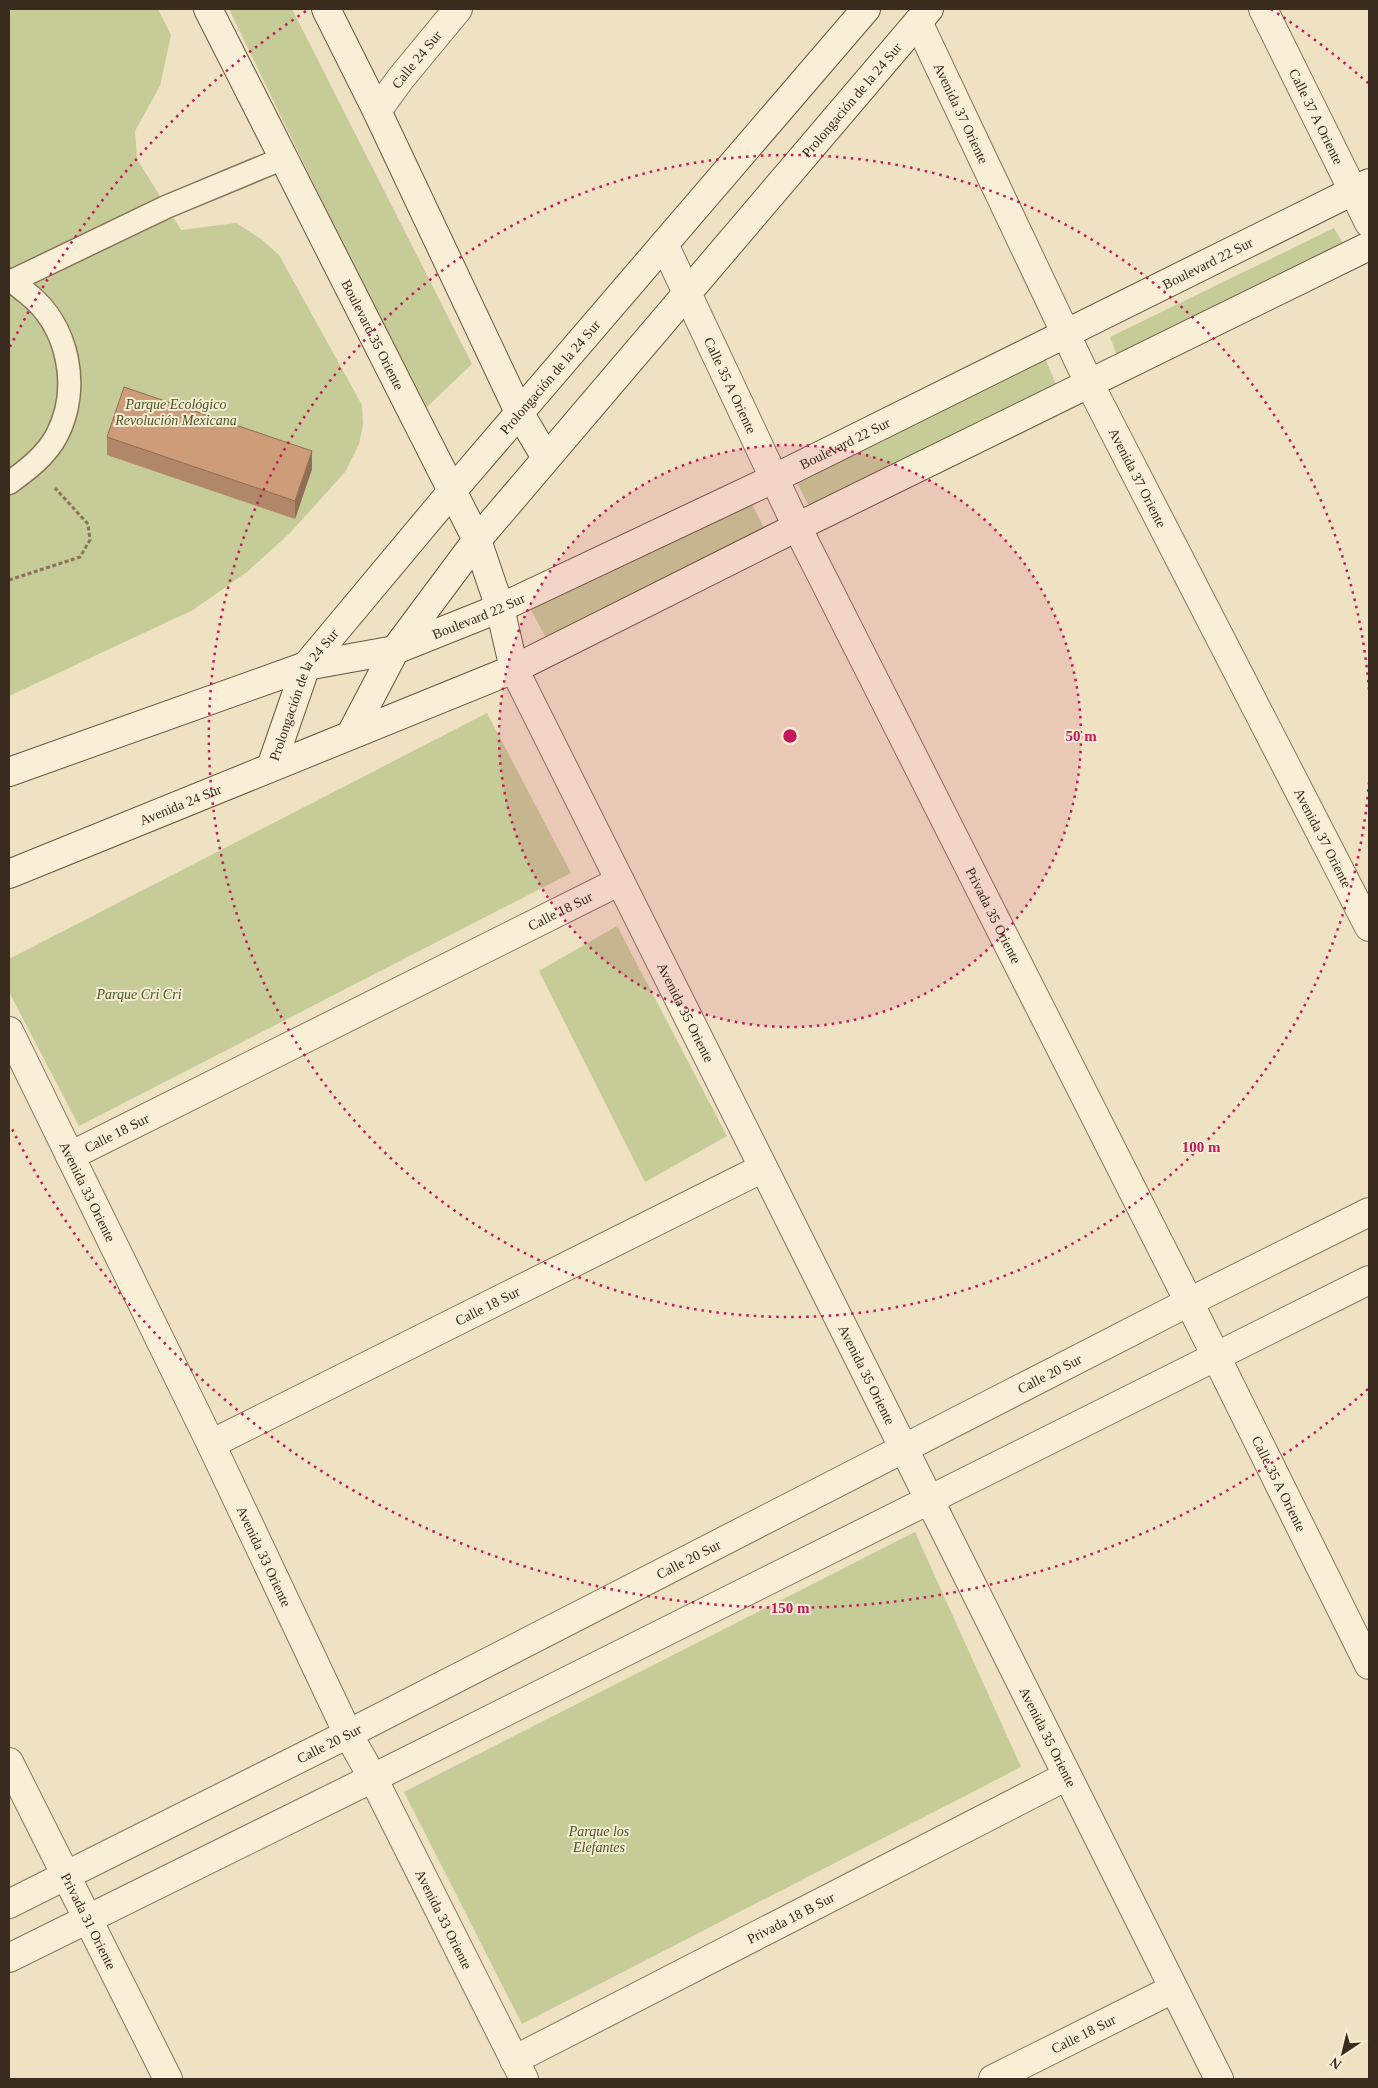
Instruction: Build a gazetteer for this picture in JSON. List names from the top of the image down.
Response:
{
  "streets": {
    "street": [
      "Calle 24 Sur",
      "Prolongación de la 24 Sur",
      "Avenida 37 Oriente",
      "Calle 37 A Oriente",
      "Boulevard 22 Sur",
      "Boulevard 35 Oriente",
      "Calle 35 A Oriente",
      "Avenida 24 Sur",
      "Calle 18 Sur",
      "Privada 35 Oriente",
      "Avenida 35 Oriente",
      "Avenida 33 Oriente",
      "Calle 20 Sur",
      "Privada 18 B Sur",
      "Privada 31 Oriente"
    ]
  },
  "crossings": [
    ["Prolongación de la 24 Sur", "Avenida 37 Oriente"],
    ["Prolongación de la 24 Sur", "Boulevard 22 Sur"],
    ["Prolongación de la 24 Sur", "Boulevard 35 Oriente"],
    ["Prolongación de la 24 Sur", "Calle 35 A Oriente"],
    ["Prolongación de la 24 Sur", "Avenida 24 Sur"],
    ["Avenida 37 Oriente", "Boulevard 22 Sur"],
    ["Calle 37 A Oriente", "Boulevard 22 Sur"],
    ["Boulevard 22 Sur", "Boulevard 35 Oriente"],
    ["Boulevard 22 Sur", "Calle 35 A Oriente"],
    ["Boulevard 35 Oriente", "Avenida 35 Oriente"],
    ["Calle 35 A Oriente", "Privada 35 Oriente"],
    ["Calle 35 A Oriente", "Calle 20 Sur"],
    ["Calle 18 Sur", "Avenida 35 Oriente"],
    ["Calle 18 Sur", "Avenida 33 Oriente"],
    ["Privada 35 Oriente", "Calle 20 Sur"],
    ["Avenida 35 Oriente", "Calle 20 Sur"],
    ["Avenida 35 Oriente", "Privada 18 B Sur"],
    ["Avenida 33 Oriente", "Calle 20 Sur"],
    ["Avenida 33 Oriente", "Privada 18 B Sur"],
    ["Calle 20 Sur", "Privada 31 Oriente"]
  ],
  "parks": ["Parque Ecológico Revolución Mexicana", "Parque Cri Cri", "Parque los Elefantes"],
  "north": "bottom left",
  "rings": ["50 m", "100 m", "150 m"]
}
